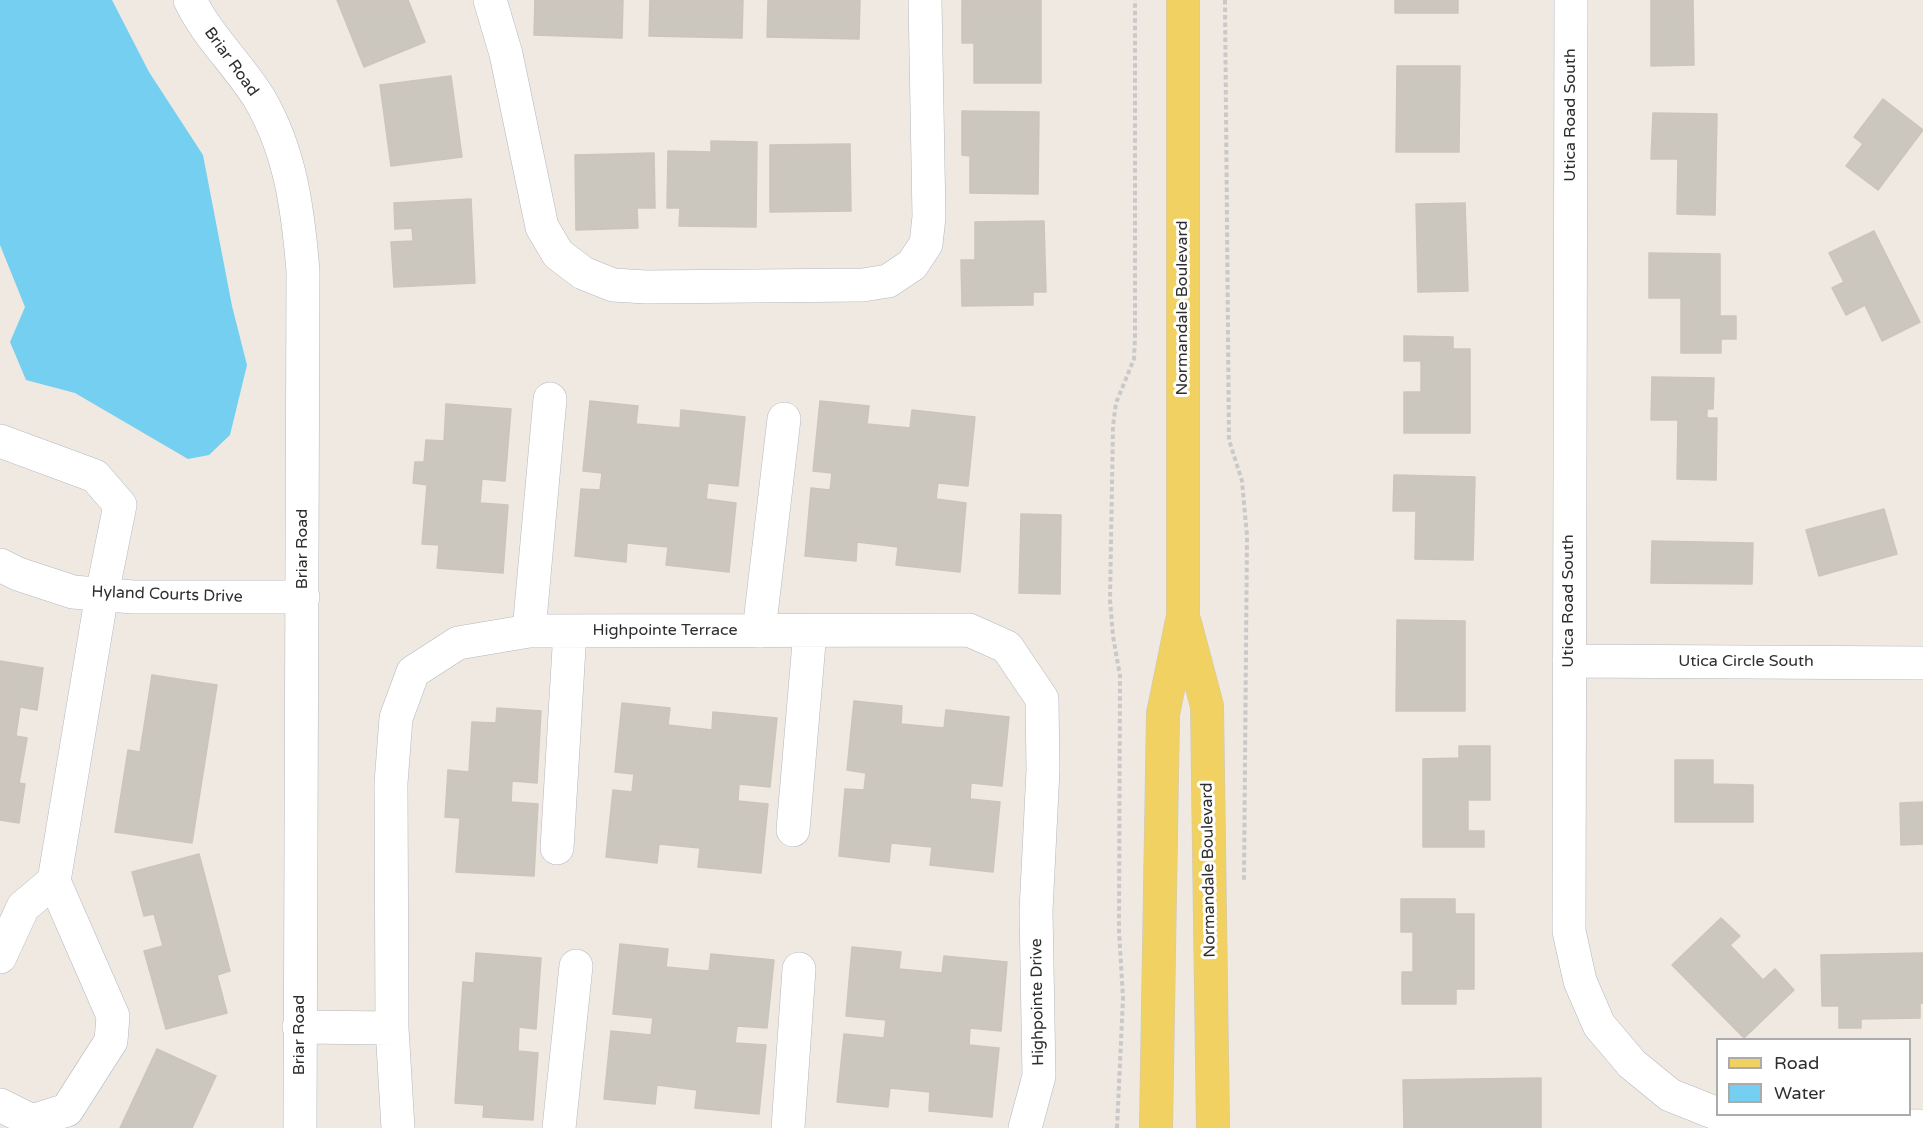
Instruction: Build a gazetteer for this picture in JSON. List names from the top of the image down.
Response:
{
  "streets": {
    "main road": ["Normandale Boulevard"],
    "street": [
      "Briar Road",
      "Utica Road South",
      "Hyland Courts Drive",
      "Highpointe Terrace",
      "Utica Circle South",
      "Highpointe Drive"
    ]
  },
  "crossings": [
    ["Briar Road", "Hyland Courts Drive"],
    ["Utica Road South", "Utica Circle South"],
    ["Highpointe Terrace", "Highpointe Drive"]
  ],
  "legend": ["Road", "Water"]
}
